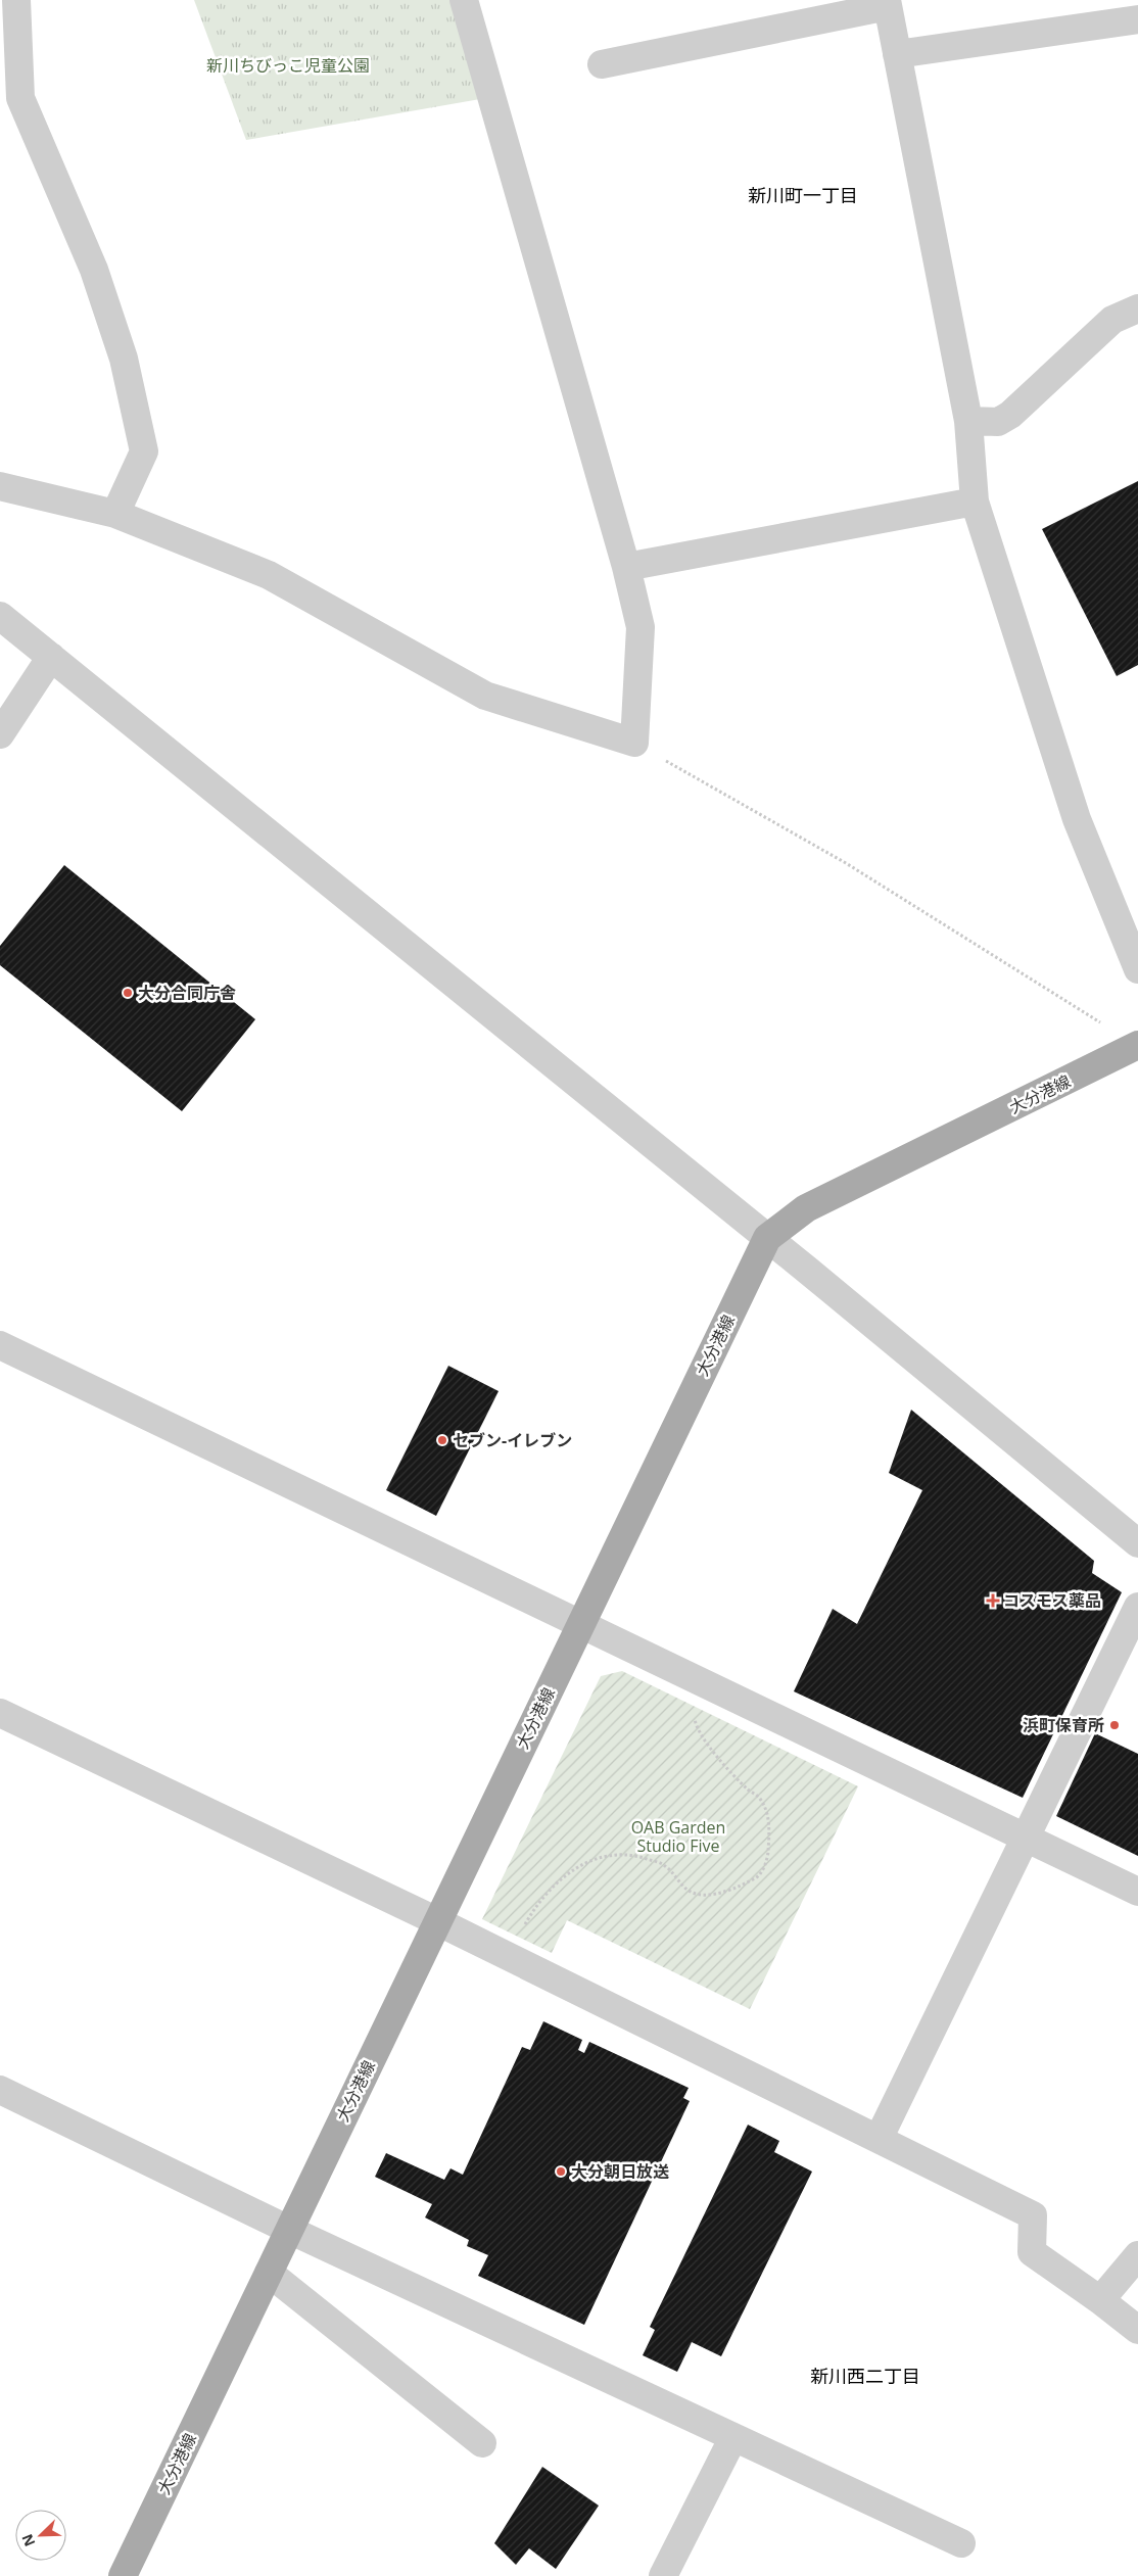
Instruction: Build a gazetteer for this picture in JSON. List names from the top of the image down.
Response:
{
  "streets": {
    "main road": ["大分港線"]
  },
  "districts": ["新川町一丁目", "新川西二丁目"],
  "parks": ["新川ちびっこ児童公園", "OAB Garden Studio Five"],
  "places": {
    "other": [
      "大分合同庁舎",
      "セブン-イレブン",
      "浜町保育所",
      "大分朝日放送"
    ],
    "health": ["コスモス薬品"]
  },
  "north": "bottom left"
}
